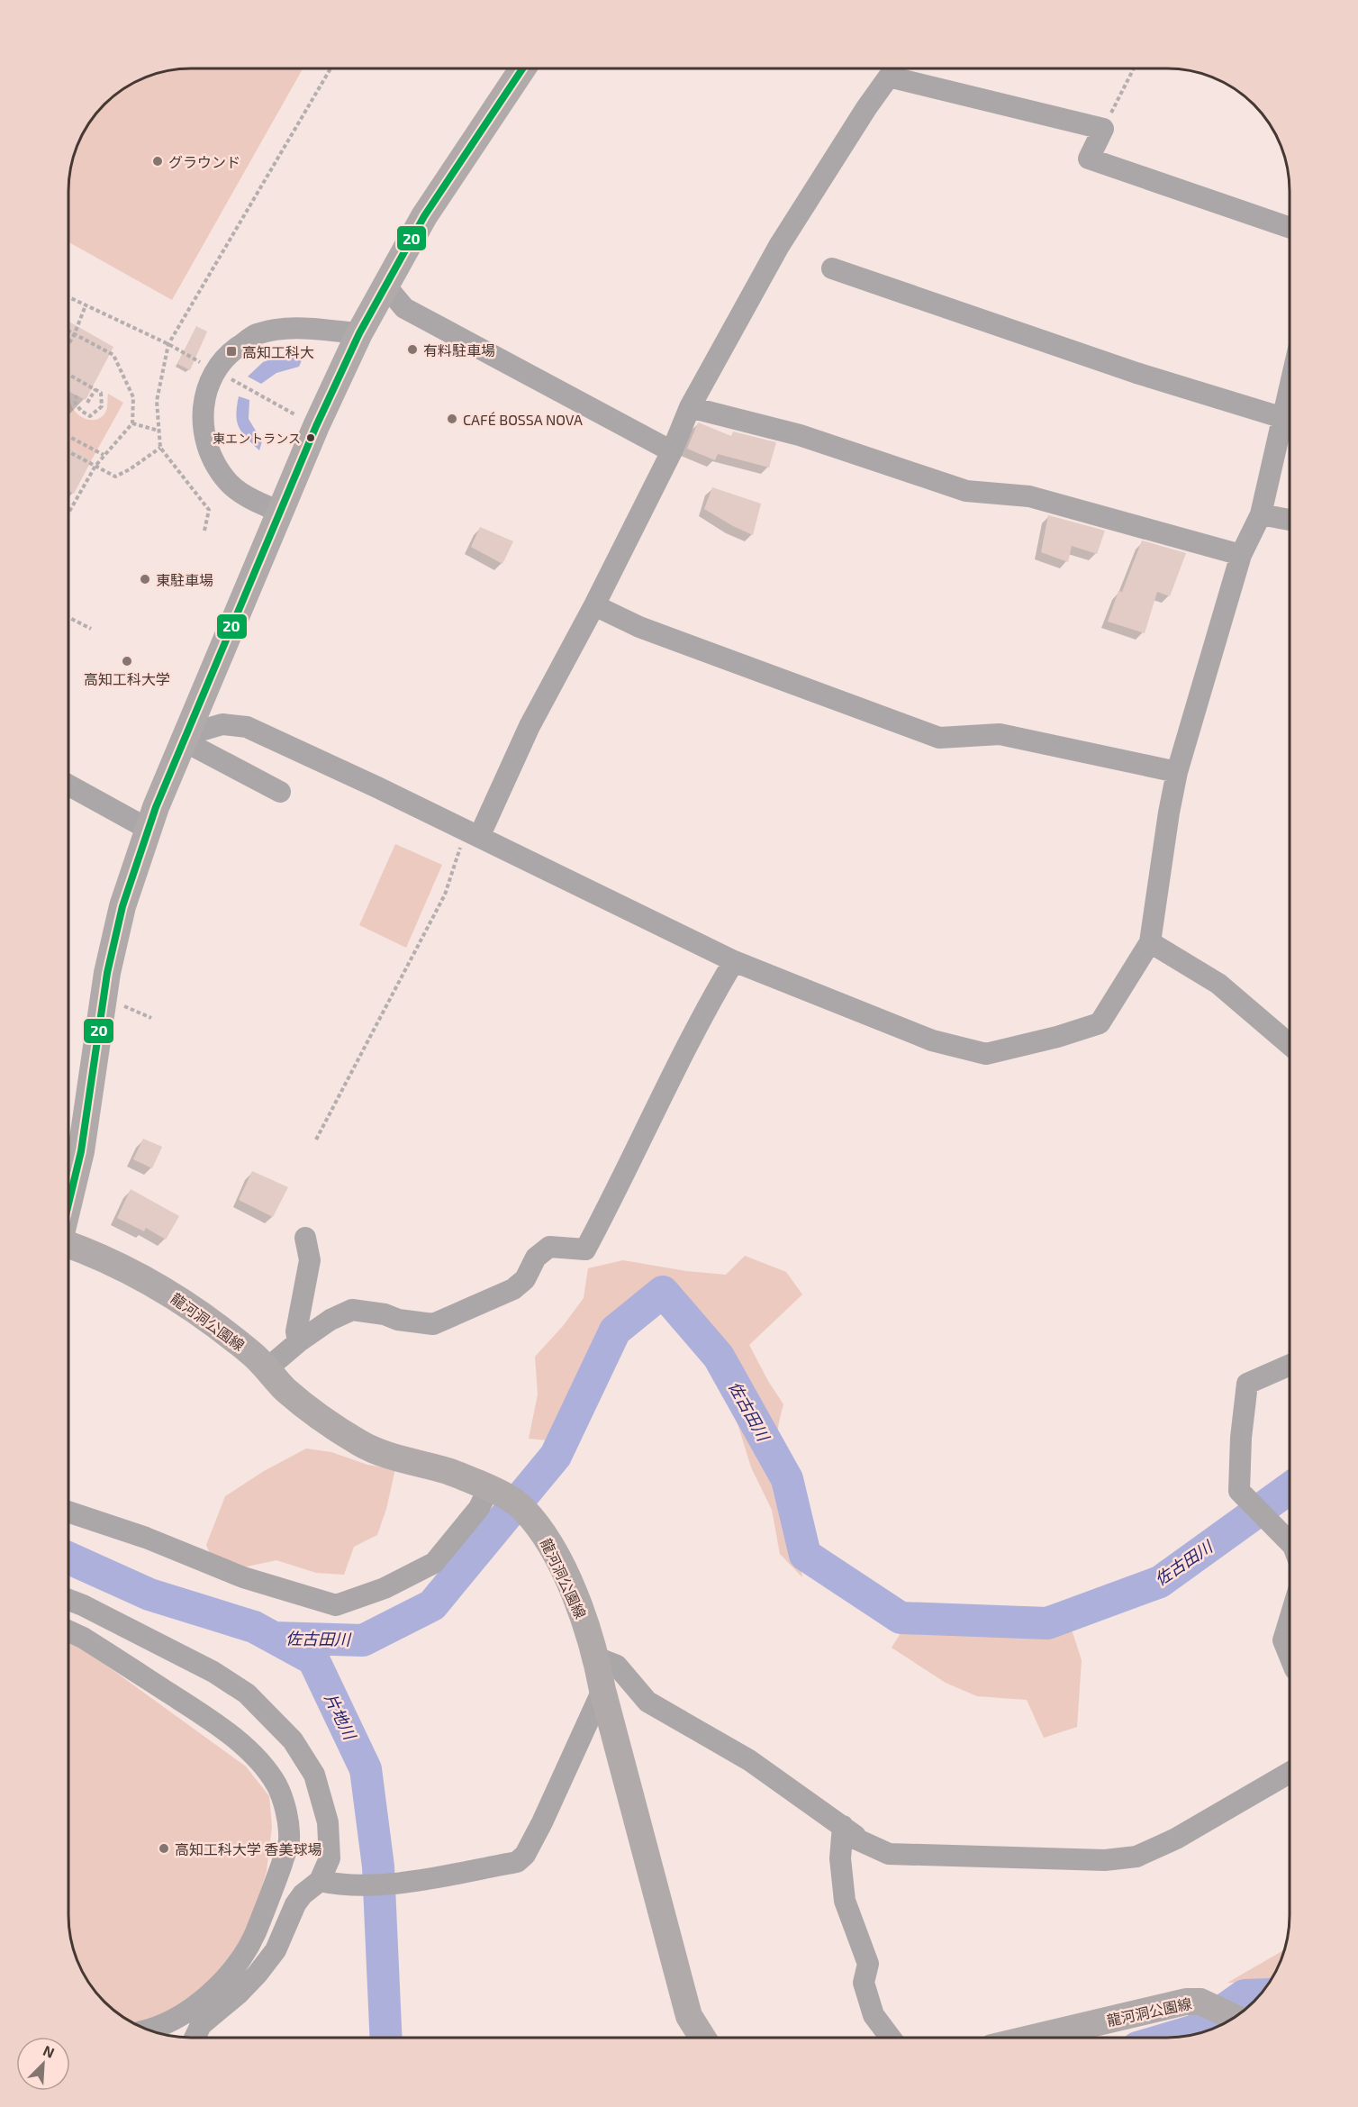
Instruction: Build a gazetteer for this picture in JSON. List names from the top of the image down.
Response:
{
  "streets": {
    "main road": ["龍河洞公園線"]
  },
  "water": ["佐古田川", "片地川"],
  "places": {
    "other": [
      "グラウンド",
      "有料駐車場",
      "CAFÉ BOSSA NOVA",
      "東エントランス",
      "東駐車場",
      "高知工科大学",
      "高知工科大学 香美球場"
    ],
    "transit": ["高知工科大"]
  },
  "lines": ["transit line 20"],
  "north": "top right"
}
